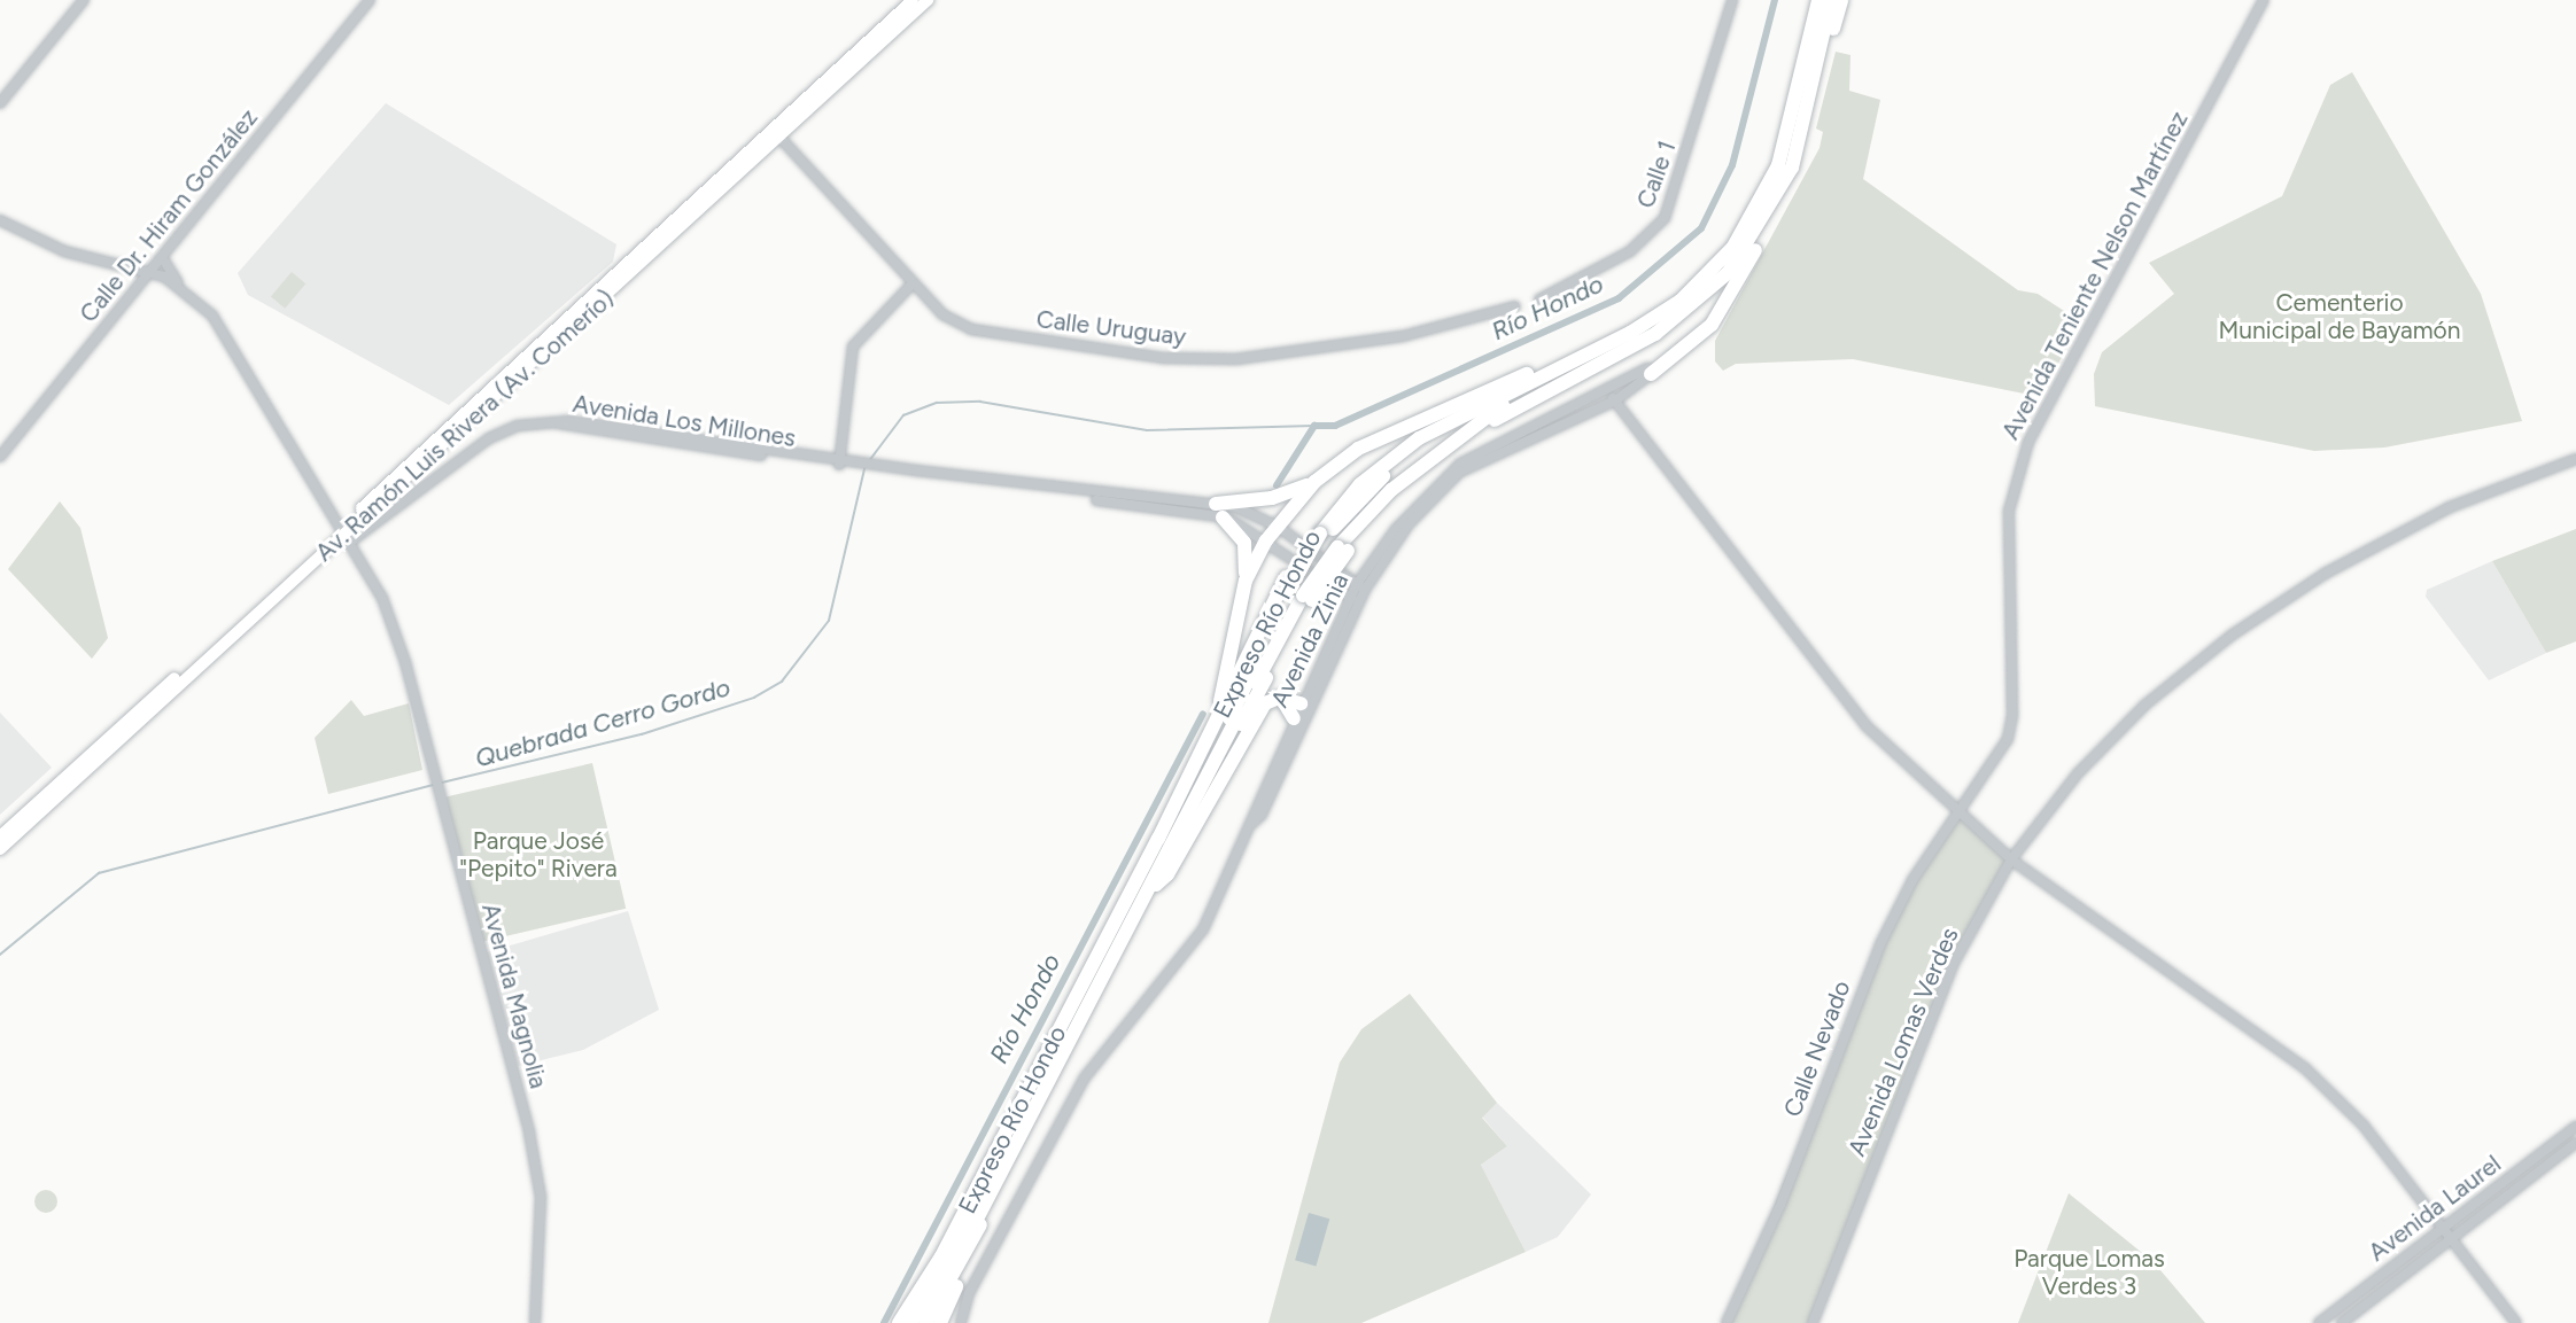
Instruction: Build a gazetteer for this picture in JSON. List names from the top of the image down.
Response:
{
  "streets": {
    "highway": ["Expreso Río Hondo"],
    "main road": ["Av. Ramón Luis Rivera (Av. Comerío)"],
    "street": [
      "Calle 1",
      "Calle Dr. Hiram González",
      "Avenida Teniente Nelson Martínez",
      "Calle Uruguay",
      "Avenida Los Millones",
      "Avenida Zinia",
      "Avenida Magnolia",
      "Avenida Lomas Verdes",
      "Calle Nevado",
      "Avenida Laurel"
    ]
  },
  "crossings": [
    ["Avenida Teniente Nelson Martínez", "Calle Nevado"],
    ["Calle Uruguay", "Av. Ramón Luis Rivera (Av. Comerío)"],
    ["Avenida Los Millones", "Av. Ramón Luis Rivera (Av. Comerío)"],
    ["Avenida Los Millones", "Avenida Zinia"],
    ["Avenida Los Millones", "Avenida Magnolia"],
    ["Av. Ramón Luis Rivera (Av. Comerío)", "Avenida Magnolia"]
  ],
  "water": ["Río Hondo", "Quebrada Cerro Gordo"],
  "parks": ["Cementerio Municipal de Bayamón", "Parque José \"Pepito\" Rivera", "Parque Lomas Verdes 3"]
}
